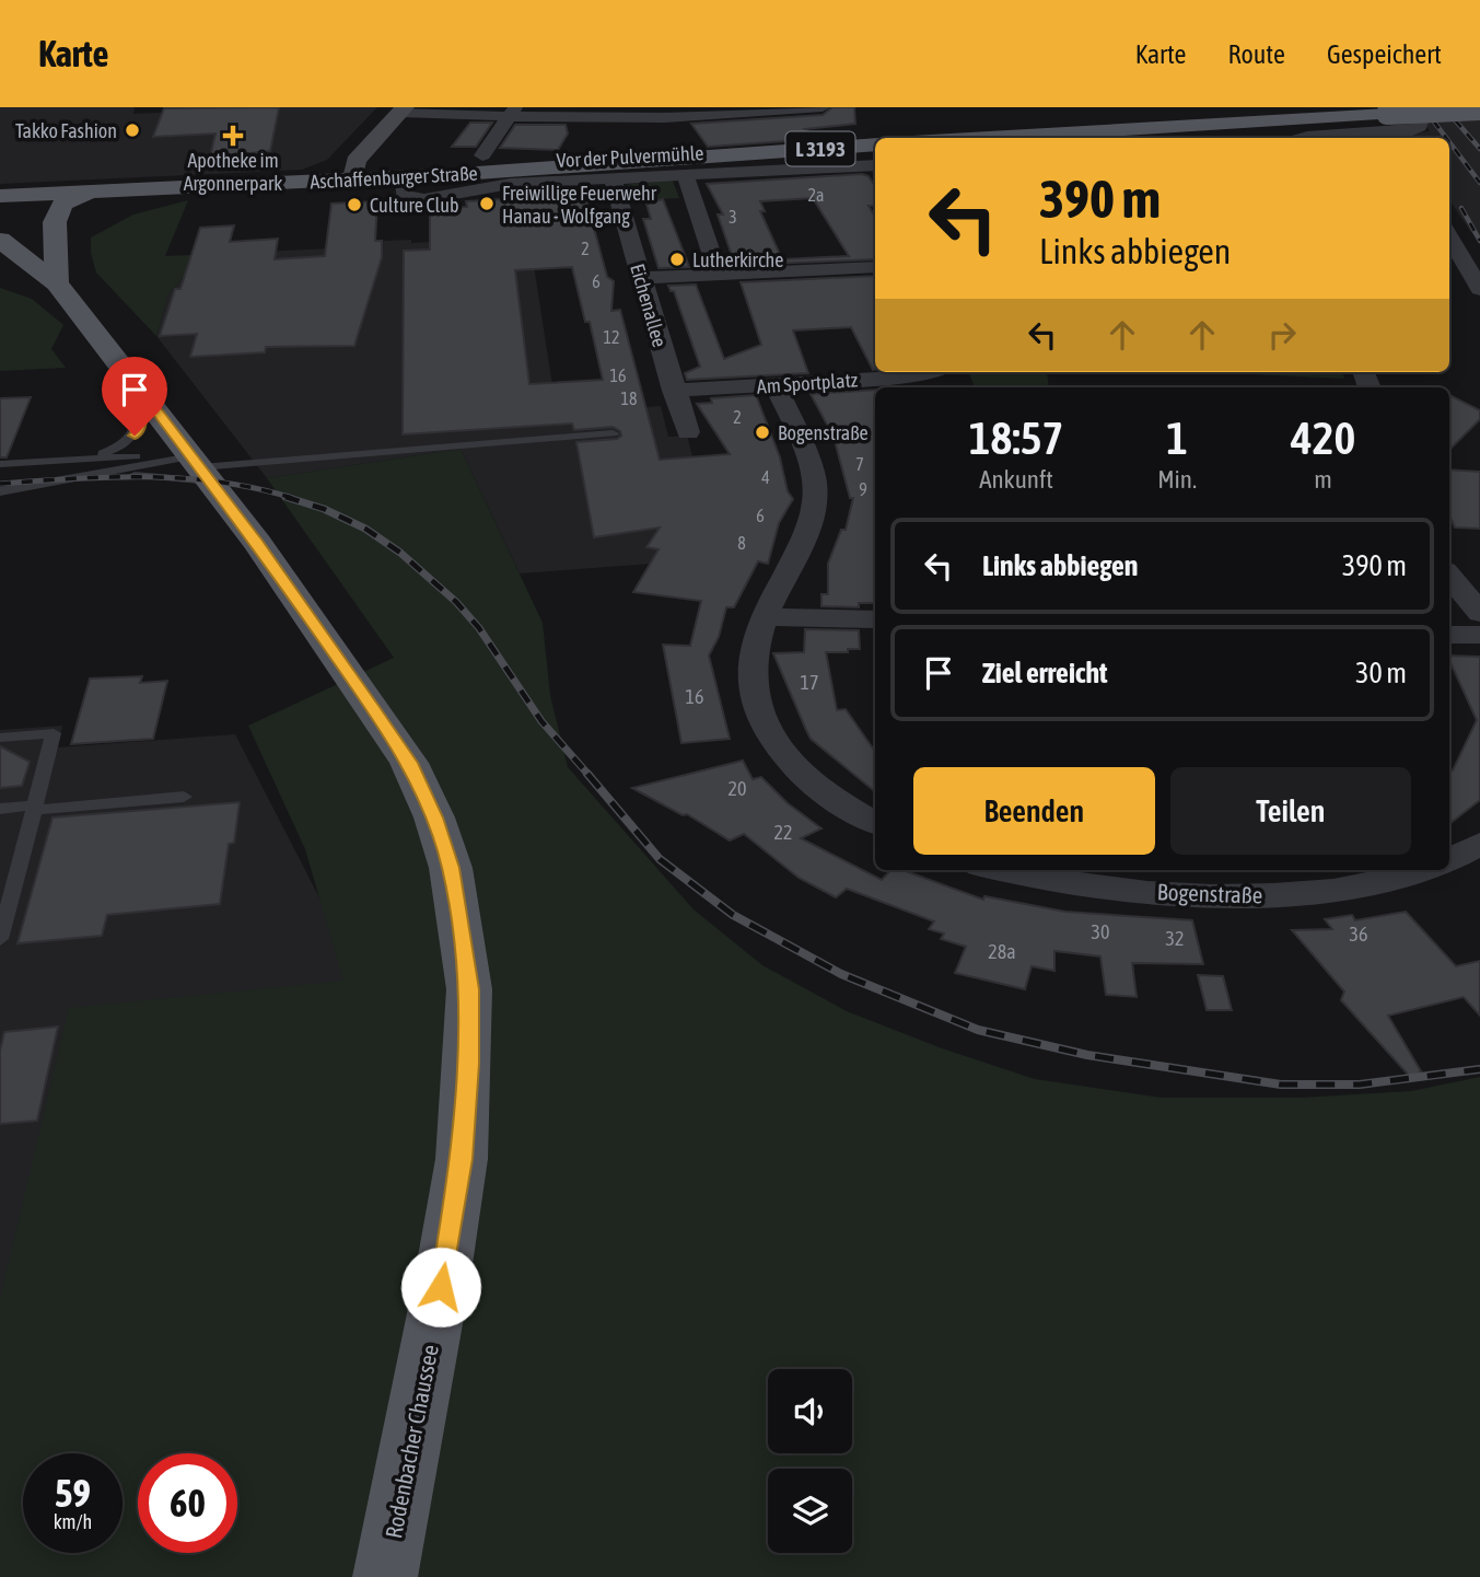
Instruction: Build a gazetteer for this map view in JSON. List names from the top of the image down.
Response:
{
  "streets": {
    "main road": ["L 3193", "Aschaffenburger Straße", "Rodenbacher Chaussee"],
    "street": [
      "Vor der Pulvermühle",
      "Eichenallee",
      "Am Sportplatz",
      "Bogenstraße"
    ]
  },
  "crossings": [
    ["Vor der Pulvermühle", "Aschaffenburger Straße"],
    ["Vor der Pulvermühle", "Eichenallee"],
    ["Eichenallee", "Am Sportplatz"]
  ],
  "places": {
    "other": [
      "Takko Fashion",
      "Freiwillige Feuerwehr Hanau - Wolfgang",
      "Culture Club",
      "Lutherkirche",
      "Bogenstraße"
    ],
    "health": ["Apotheke im Argonnerpark"]
  },
  "house_numbers": [
    "2a",
    "3",
    "2",
    "6",
    "12",
    "16",
    "18",
    "2",
    "7",
    "4",
    "9",
    "6",
    "8",
    "17",
    "16",
    "20",
    "22",
    "30",
    "36",
    "32",
    "28a"
  ],
  "page": {
    "header": "Karte",
    "nav": ["Karte", "Route", "Gespeichert"],
    "turn": ["390 m", "Links abbiegen"],
    "eta": [
      "18:57",
      "Ankunft",
      "1",
      "Min.",
      "420",
      "m"
    ],
    "list": [
      {
        "name": "Links abbiegen",
        "value": "390 m"
      },
      {
        "name": "Ziel erreicht",
        "value": "30 m"
      }
    ],
    "buttons": ["Beenden", "Teilen"],
    "speed": "59 km/h",
    "limit": "60"
  }
}
